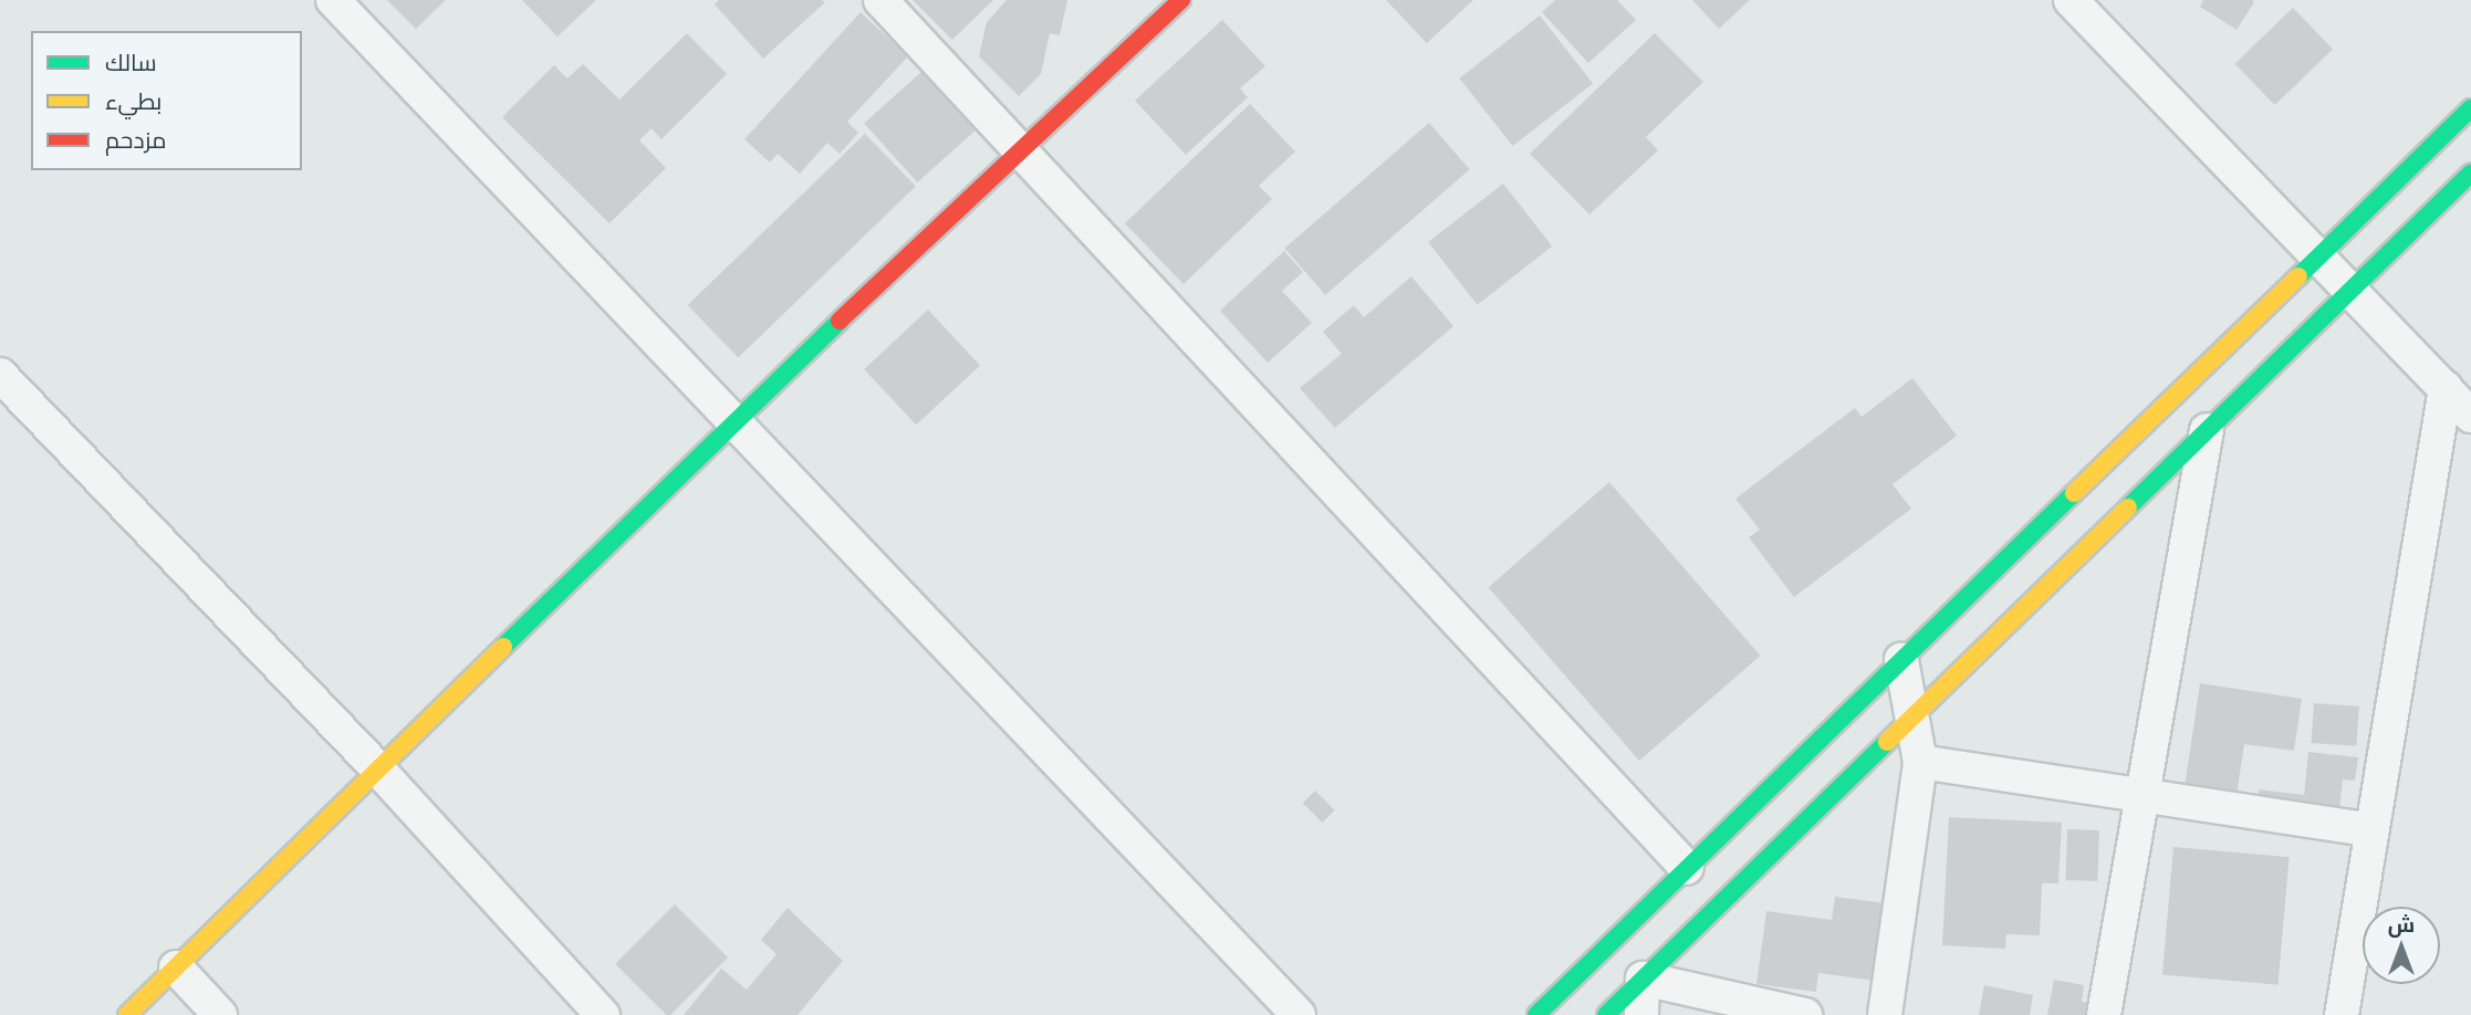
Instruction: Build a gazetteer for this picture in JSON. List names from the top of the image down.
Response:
{
  "legend": ["سالك", "بطيء", "مزدحم"],
  "north": "top"
}
